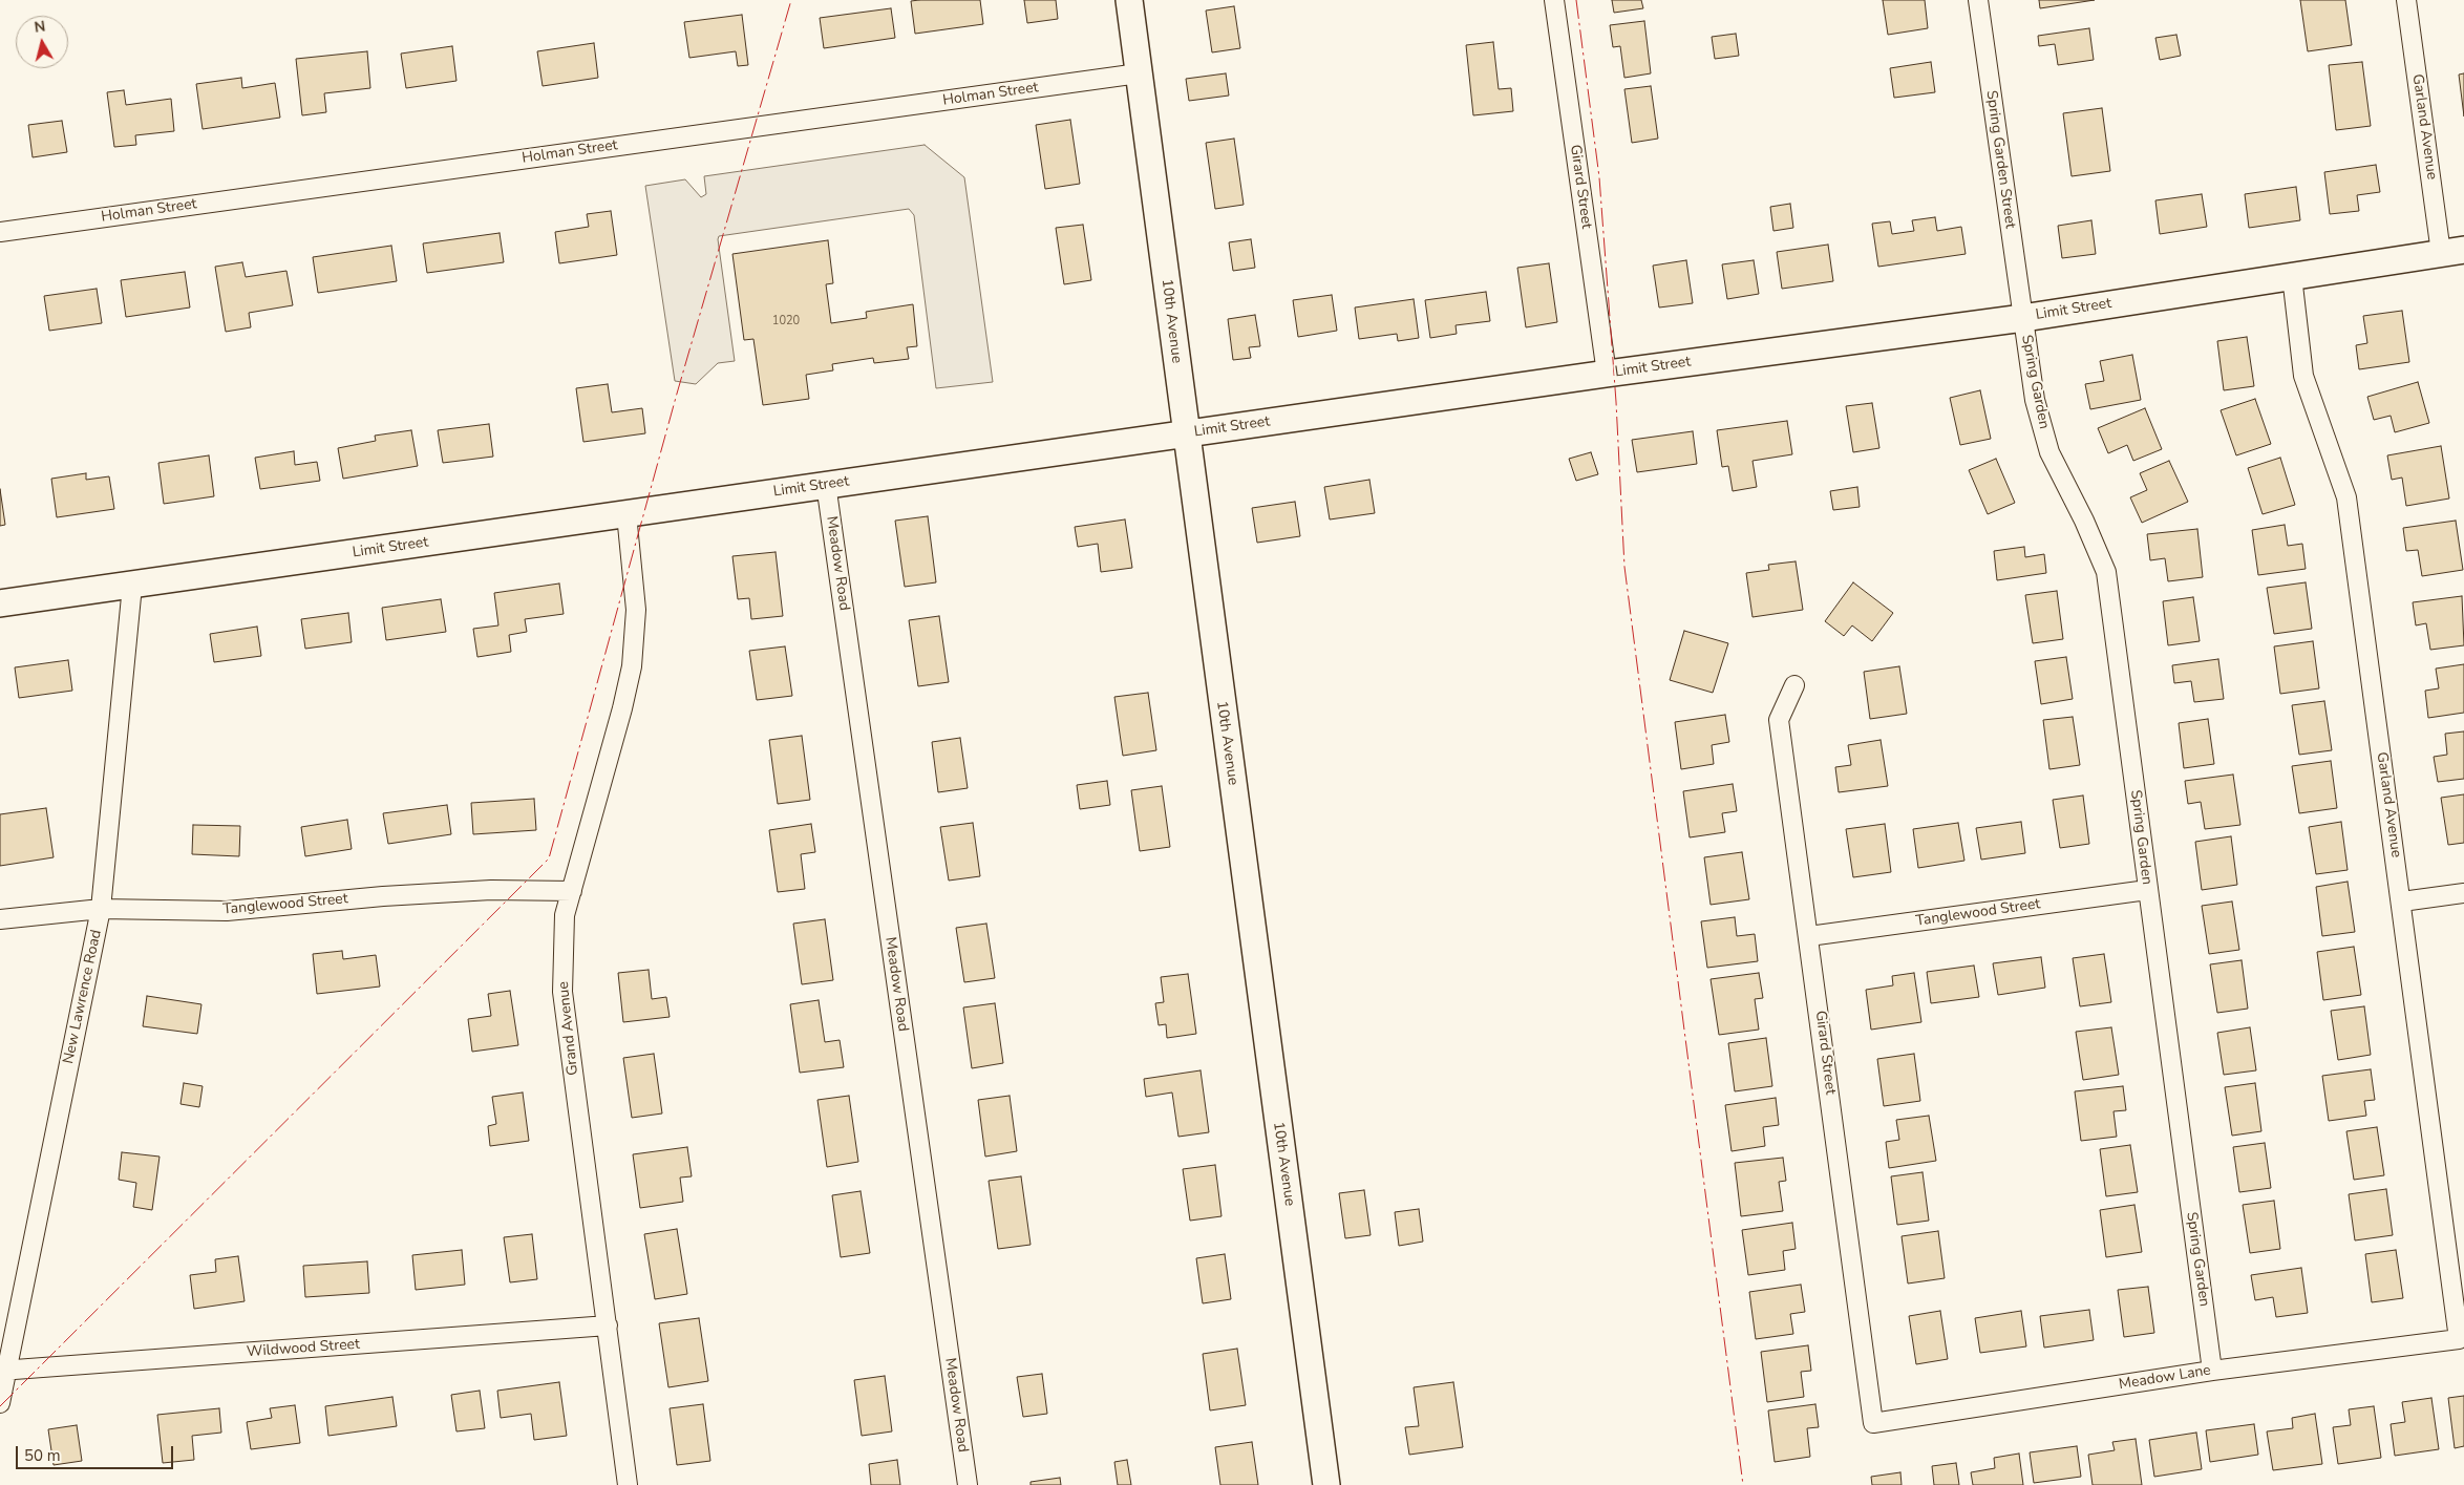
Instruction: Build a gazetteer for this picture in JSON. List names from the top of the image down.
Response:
{
  "streets": {
    "street": [
      "Holman Street",
      "Garland Avenue",
      "Spring Garden Street",
      "Girard Street",
      "Limit Street",
      "10th Avenue",
      "Spring Garden",
      "Meadow Road",
      "Tanglewood Street",
      "New Lawrence Road",
      "Grand Avenue",
      "Wildwood Street",
      "Meadow Lane"
    ]
  },
  "crossings": [
    ["Holman Street", "10th Avenue"],
    ["Garland Avenue", "Limit Street"],
    ["Garland Avenue", "Meadow Lane"],
    ["Spring Garden Street", "Limit Street"],
    ["Spring Garden Street", "Spring Garden"],
    ["Girard Street", "Limit Street"],
    ["Girard Street", "Tanglewood Street"],
    ["Girard Street", "Meadow Lane"],
    ["Limit Street", "10th Avenue"],
    ["Limit Street", "Spring Garden"],
    ["Limit Street", "Meadow Road"],
    ["Limit Street", "New Lawrence Road"],
    ["Limit Street", "Grand Avenue"],
    ["Spring Garden", "Tanglewood Street"],
    ["Spring Garden", "Meadow Lane"],
    ["Tanglewood Street", "New Lawrence Road"],
    ["Tanglewood Street", "Grand Avenue"],
    ["New Lawrence Road", "Wildwood Street"],
    ["Grand Avenue", "Wildwood Street"]
  ],
  "house_numbers": ["1020"],
  "scale_bar": "50 m",
  "north": "top"
}
